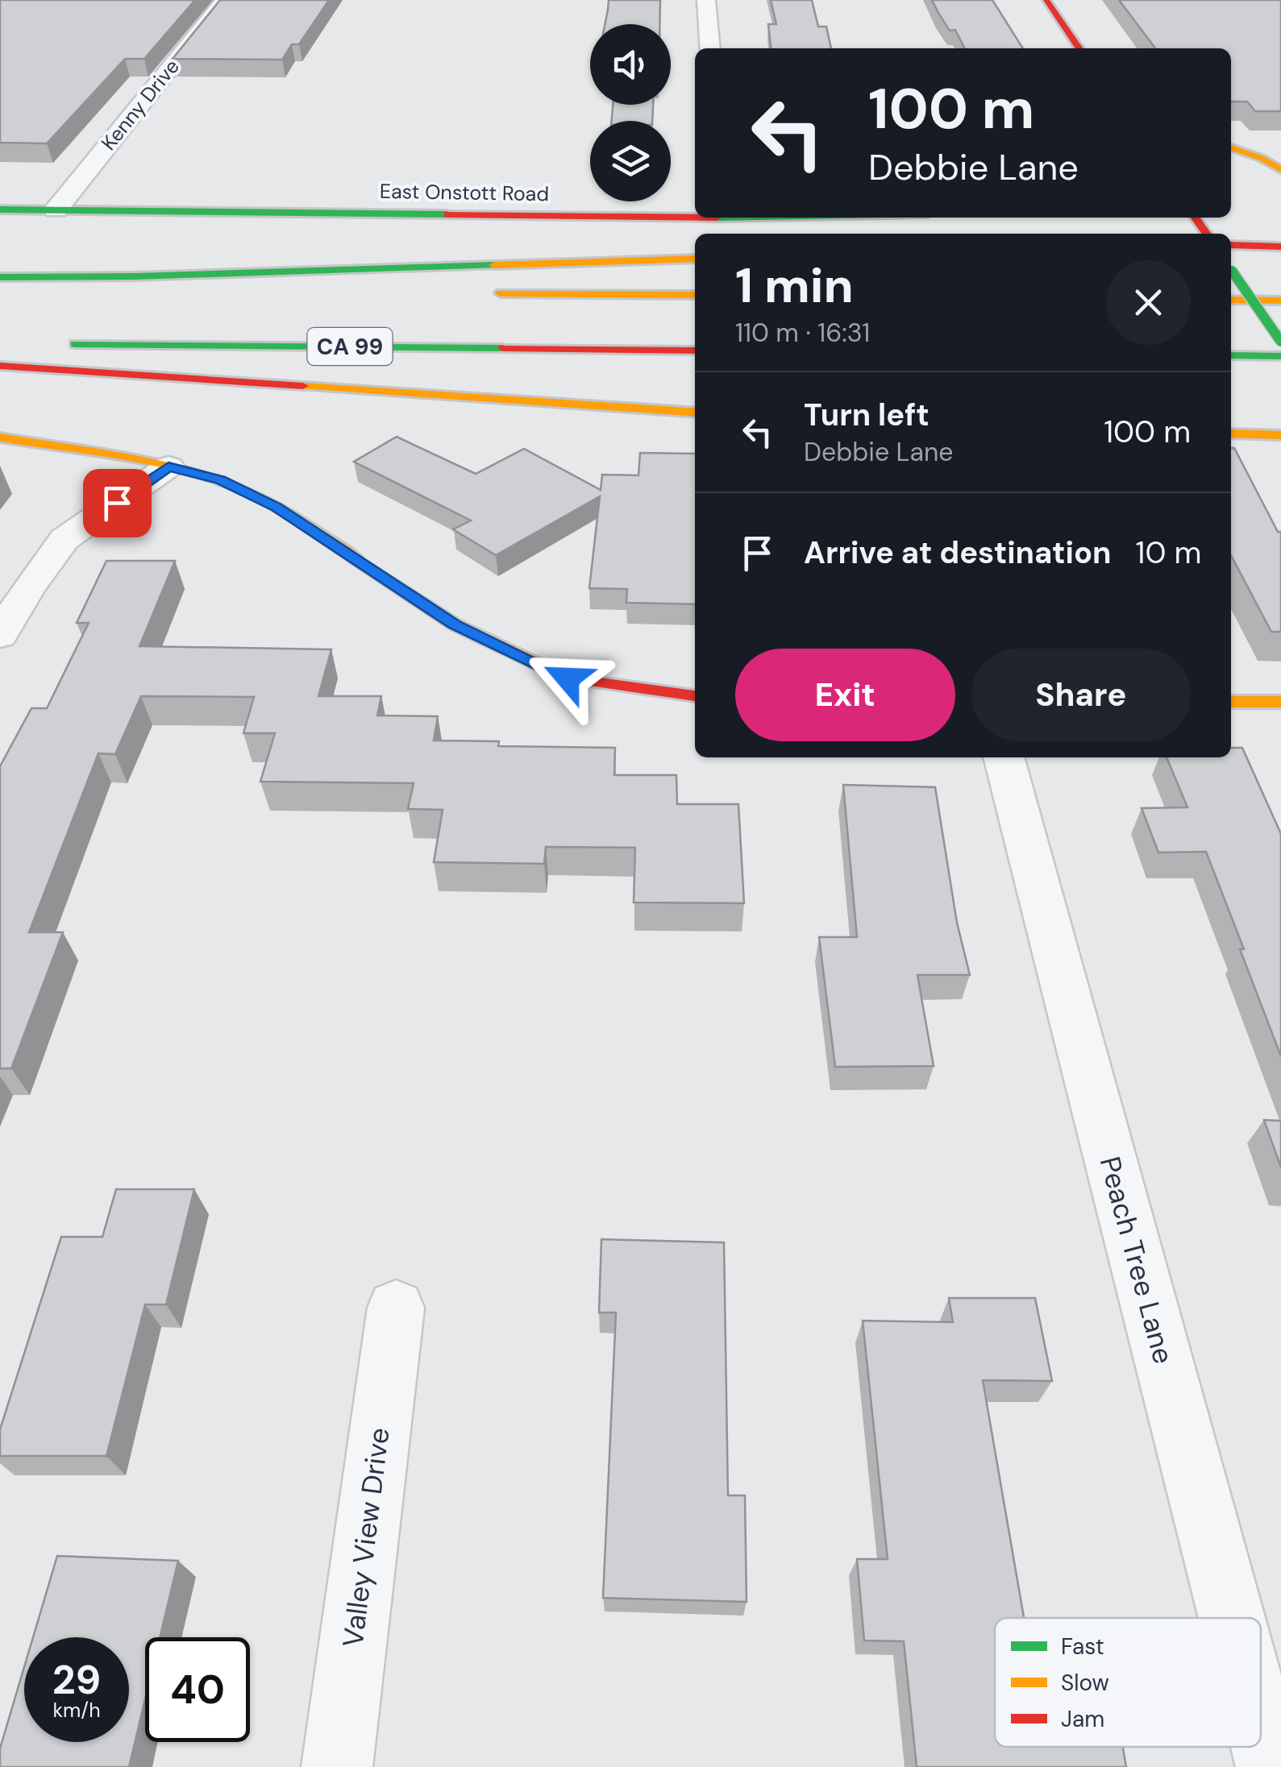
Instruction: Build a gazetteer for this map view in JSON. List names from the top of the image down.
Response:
{
  "streets": {
    "main road": ["East Onstott Road", "CA 99"],
    "street": ["Kenny Drive", "Peach Tree Lane", "Valley View Drive"]
  },
  "crossings": [
    ["Kenny Drive", "East Onstott Road"]
  ],
  "legend": ["Fast", "Slow", "Jam"],
  "page": {
    "turn": ["100 m", "Debbie Lane"],
    "heading": ["1 min", "110 m · 16:31"],
    "list": [
      {
        "name": "Turn left",
        "note": "Debbie Lane",
        "value": "100 m"
      },
      {
        "name": "Arrive at destination",
        "value": "10 m"
      }
    ],
    "buttons": ["Exit", "Share"],
    "speed": "29 km/h",
    "limit": "40"
  }
}
